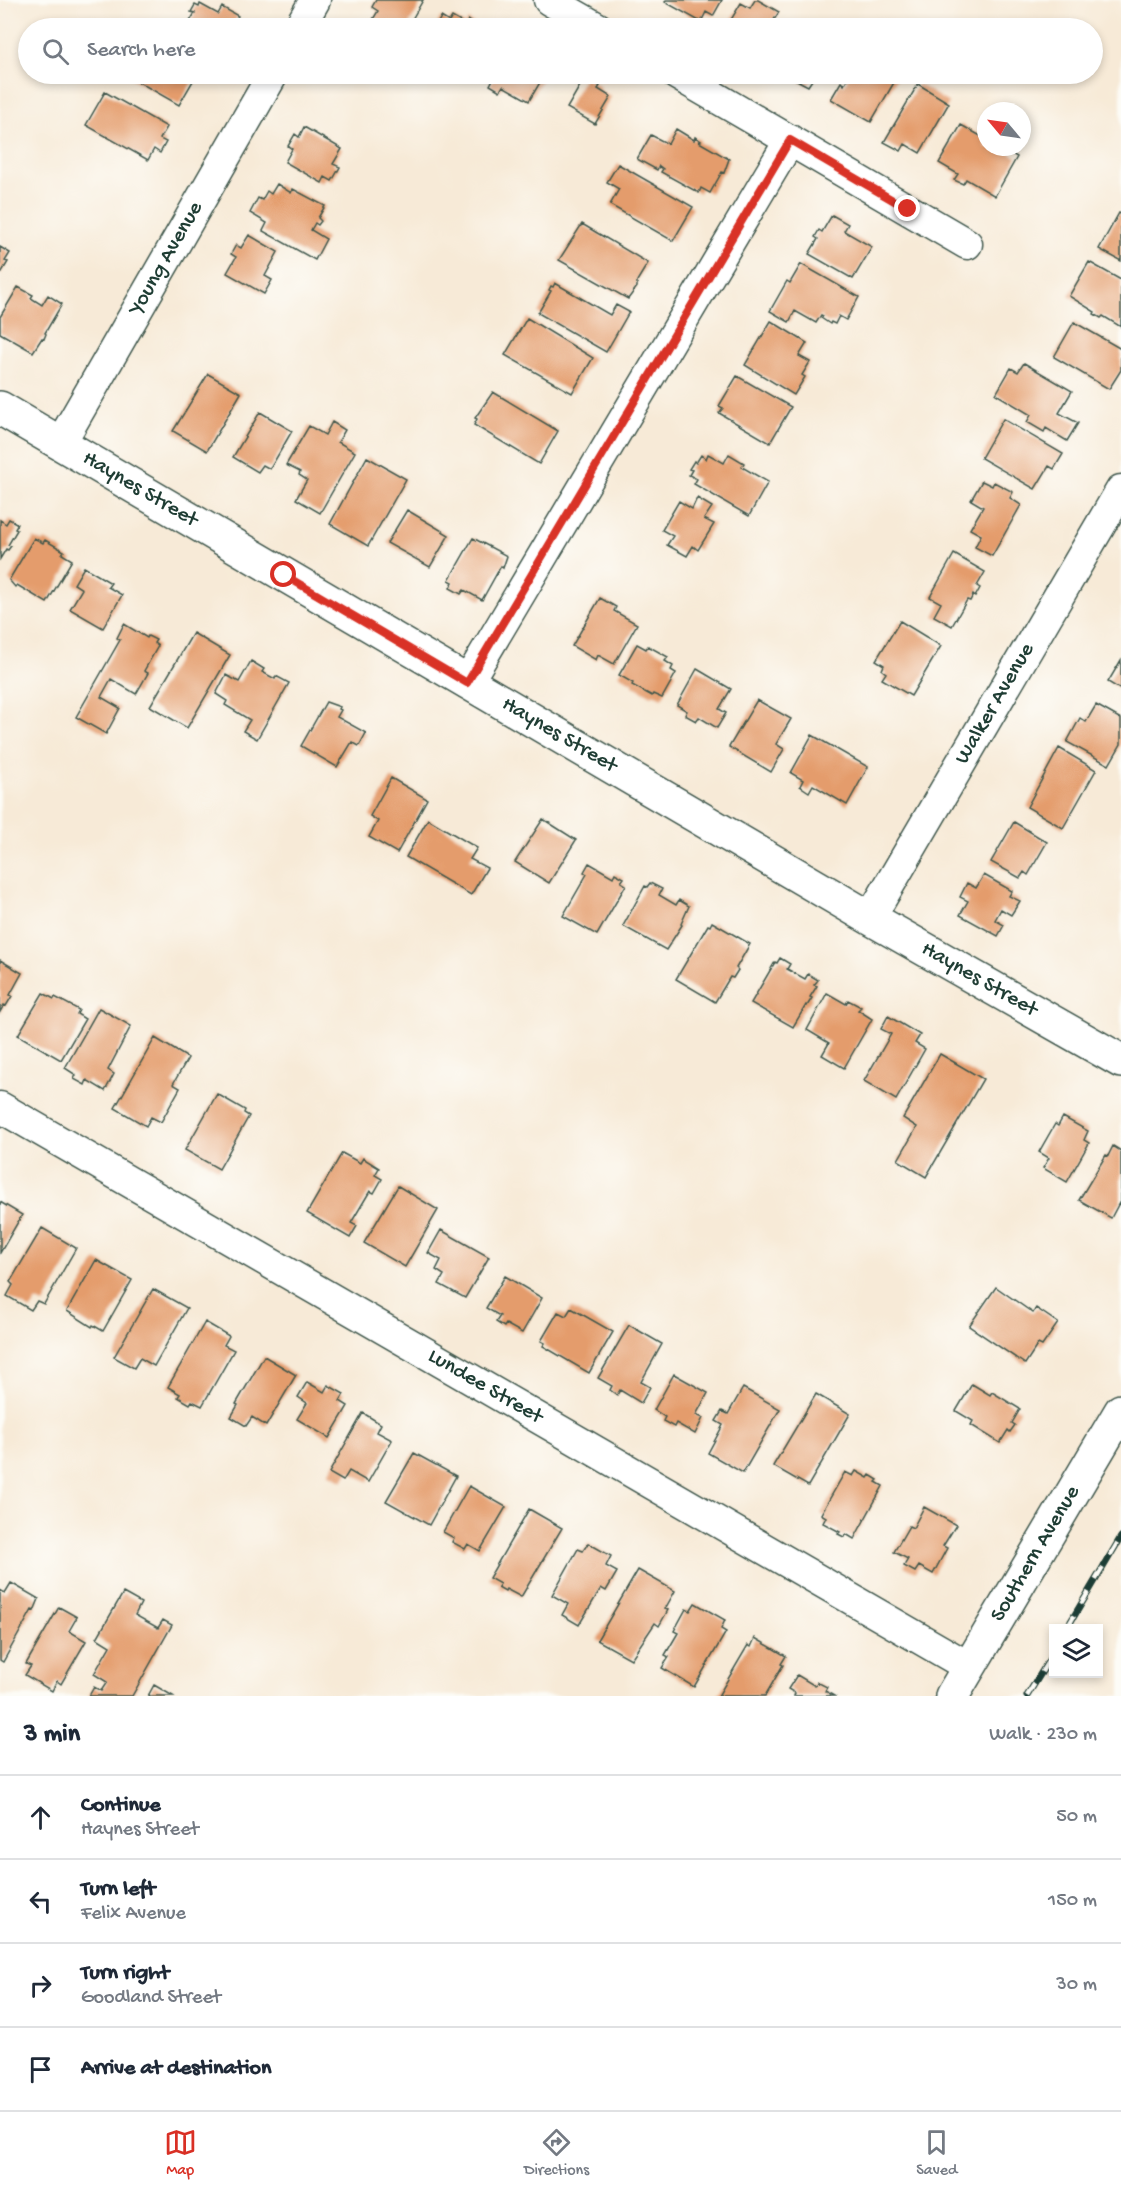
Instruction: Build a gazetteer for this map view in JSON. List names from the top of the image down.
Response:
{
  "streets": {
    "street": [
      "Young Avenue",
      "Haynes Street",
      "Walker Avenue",
      "Lundee Street",
      "Southern Avenue"
    ]
  },
  "crossings": [
    ["Young Avenue", "Haynes Street"],
    ["Haynes Street", "Walker Avenue"],
    ["Lundee Street", "Southern Avenue"]
  ],
  "north": "top left",
  "page": {
    "search": "Search here",
    "heading": ["3 min", "Walk · 230 m"],
    "list": [
      ["Continue", "Haynes Street", "50 m"],
      ["Turn left", "Felix Avenue", "150 m"],
      ["Turn right", "Goodland Street", "30 m"],
      "Arrive at destination"
    ],
    "nav": ["Map", "Directions", "Saved"]
  }
}
